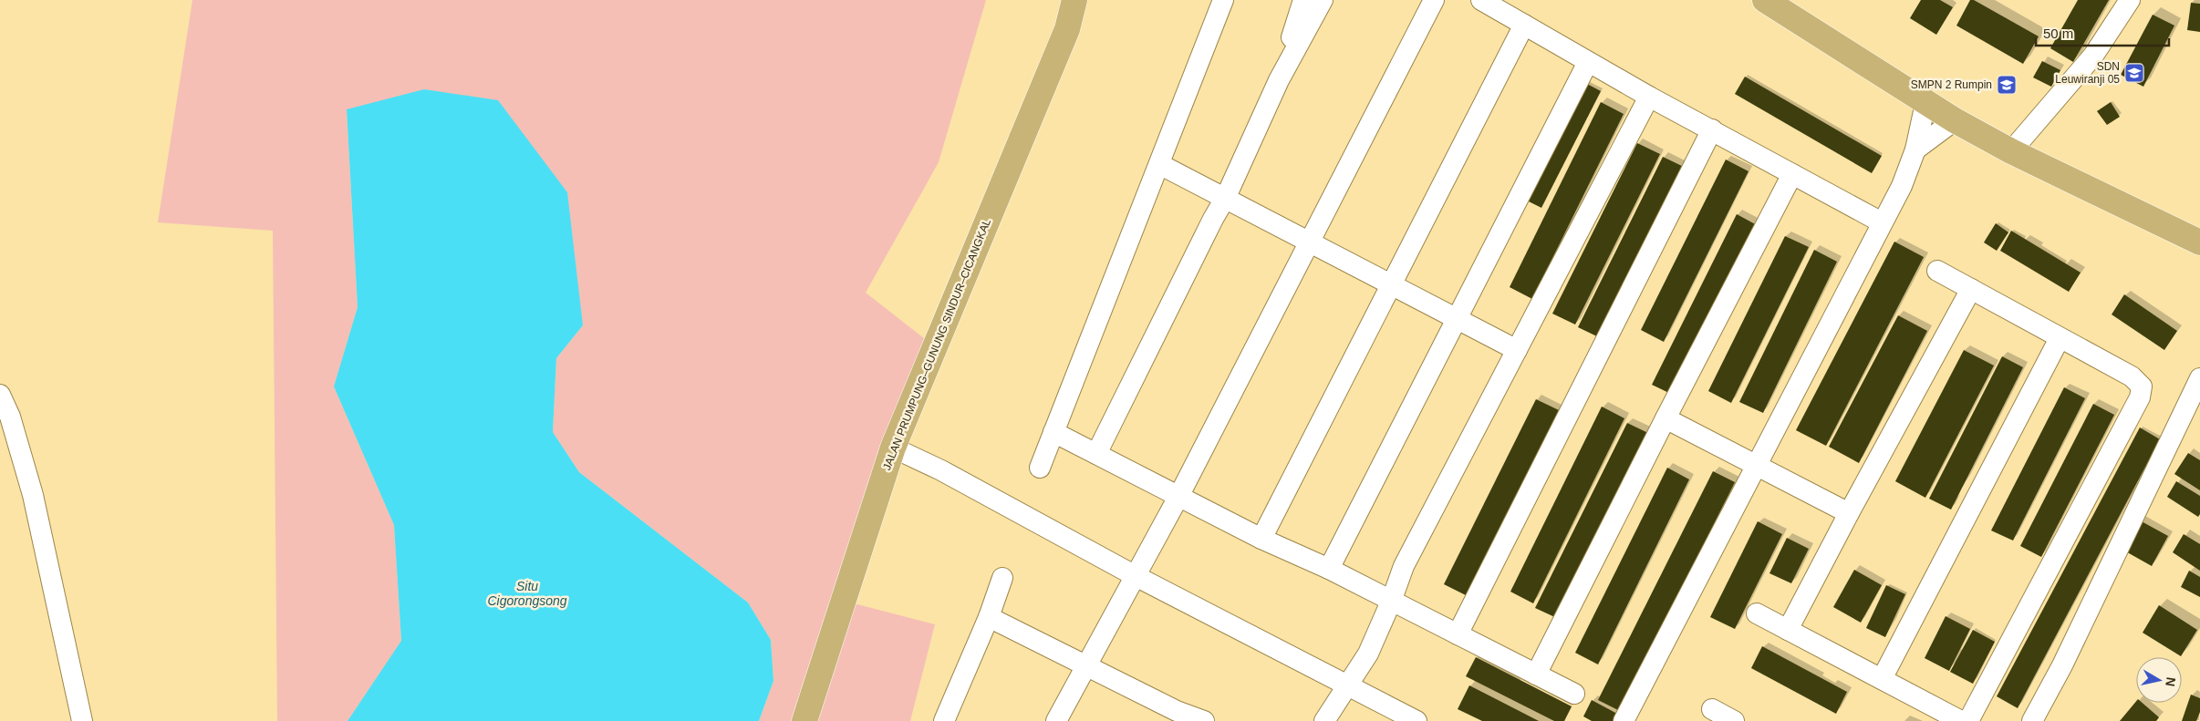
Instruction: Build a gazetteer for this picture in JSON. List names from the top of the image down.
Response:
{
  "streets": {
    "main road": ["JALAN PRUMPUNG–GUNUNG SINDUR–CICANGKAL"]
  },
  "water": ["Situ Cigorongsong"],
  "places": {
    "school or university": ["SDN Leuwiranji 05", "SMPN 2 Rumpin"]
  },
  "scale_bar": "50 m",
  "north": "right"
}
